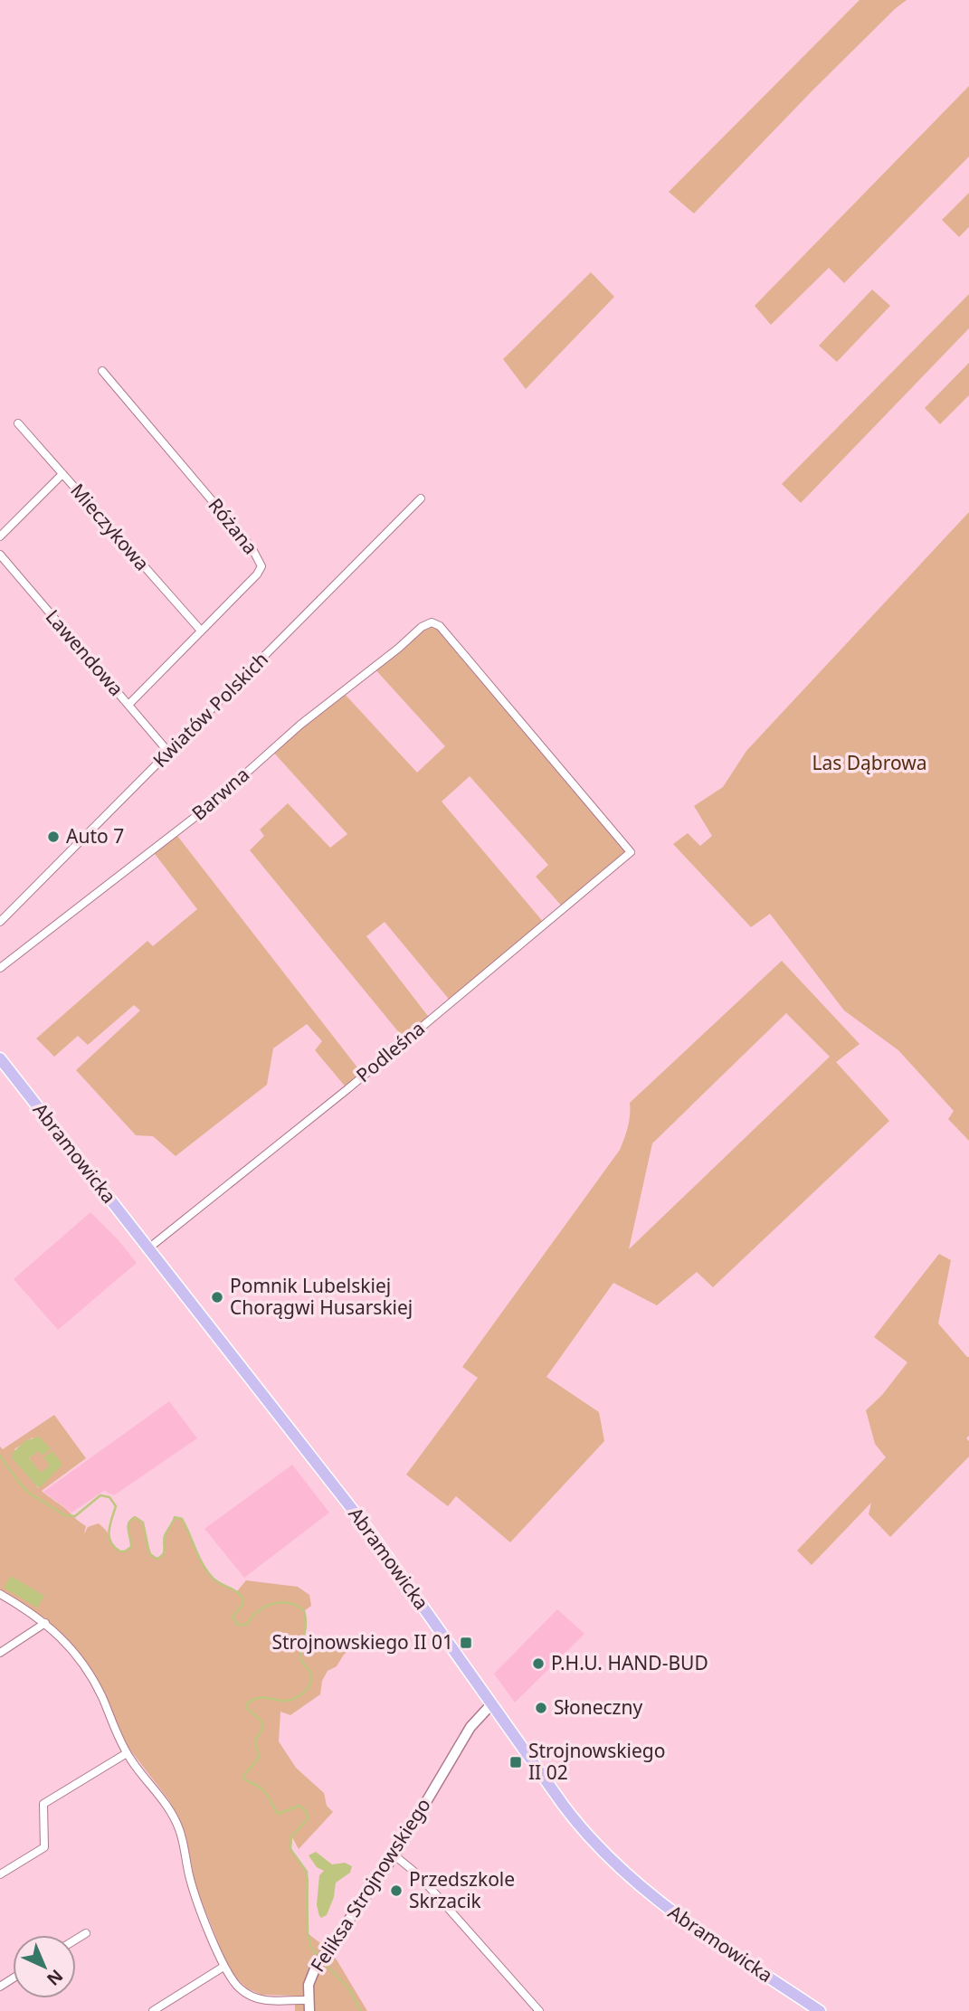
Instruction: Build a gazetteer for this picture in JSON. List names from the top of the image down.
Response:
{
  "streets": {
    "main road": ["Abramowicka"],
    "street": [
      "Różana",
      "Mieczykowa",
      "Lawendowa",
      "Kwiatów Polskich",
      "Barwna",
      "Podleśna",
      "Feliksa Strojnowskiego"
    ]
  },
  "crossings": [
    ["Różana", "Mieczykowa"],
    ["Różana", "Lawendowa"],
    ["Lawendowa", "Kwiatów Polskich"],
    ["Barwna", "Podleśna"],
    ["Podleśna", "Abramowicka"],
    ["Abramowicka", "Feliksa Strojnowskiego"]
  ],
  "parks": ["Las Dąbrowa"],
  "places": {
    "other": [
      "Auto 7",
      "Pomnik Lubelskiej Chorągwi Husarskiej",
      "P.H.U. HAND-BUD",
      "Słoneczny",
      "Przedszkole Skrzacik"
    ],
    "transit": ["Strojnowskiego II 01", "Strojnowskiego II 02"]
  },
  "north": "bottom right"
}
